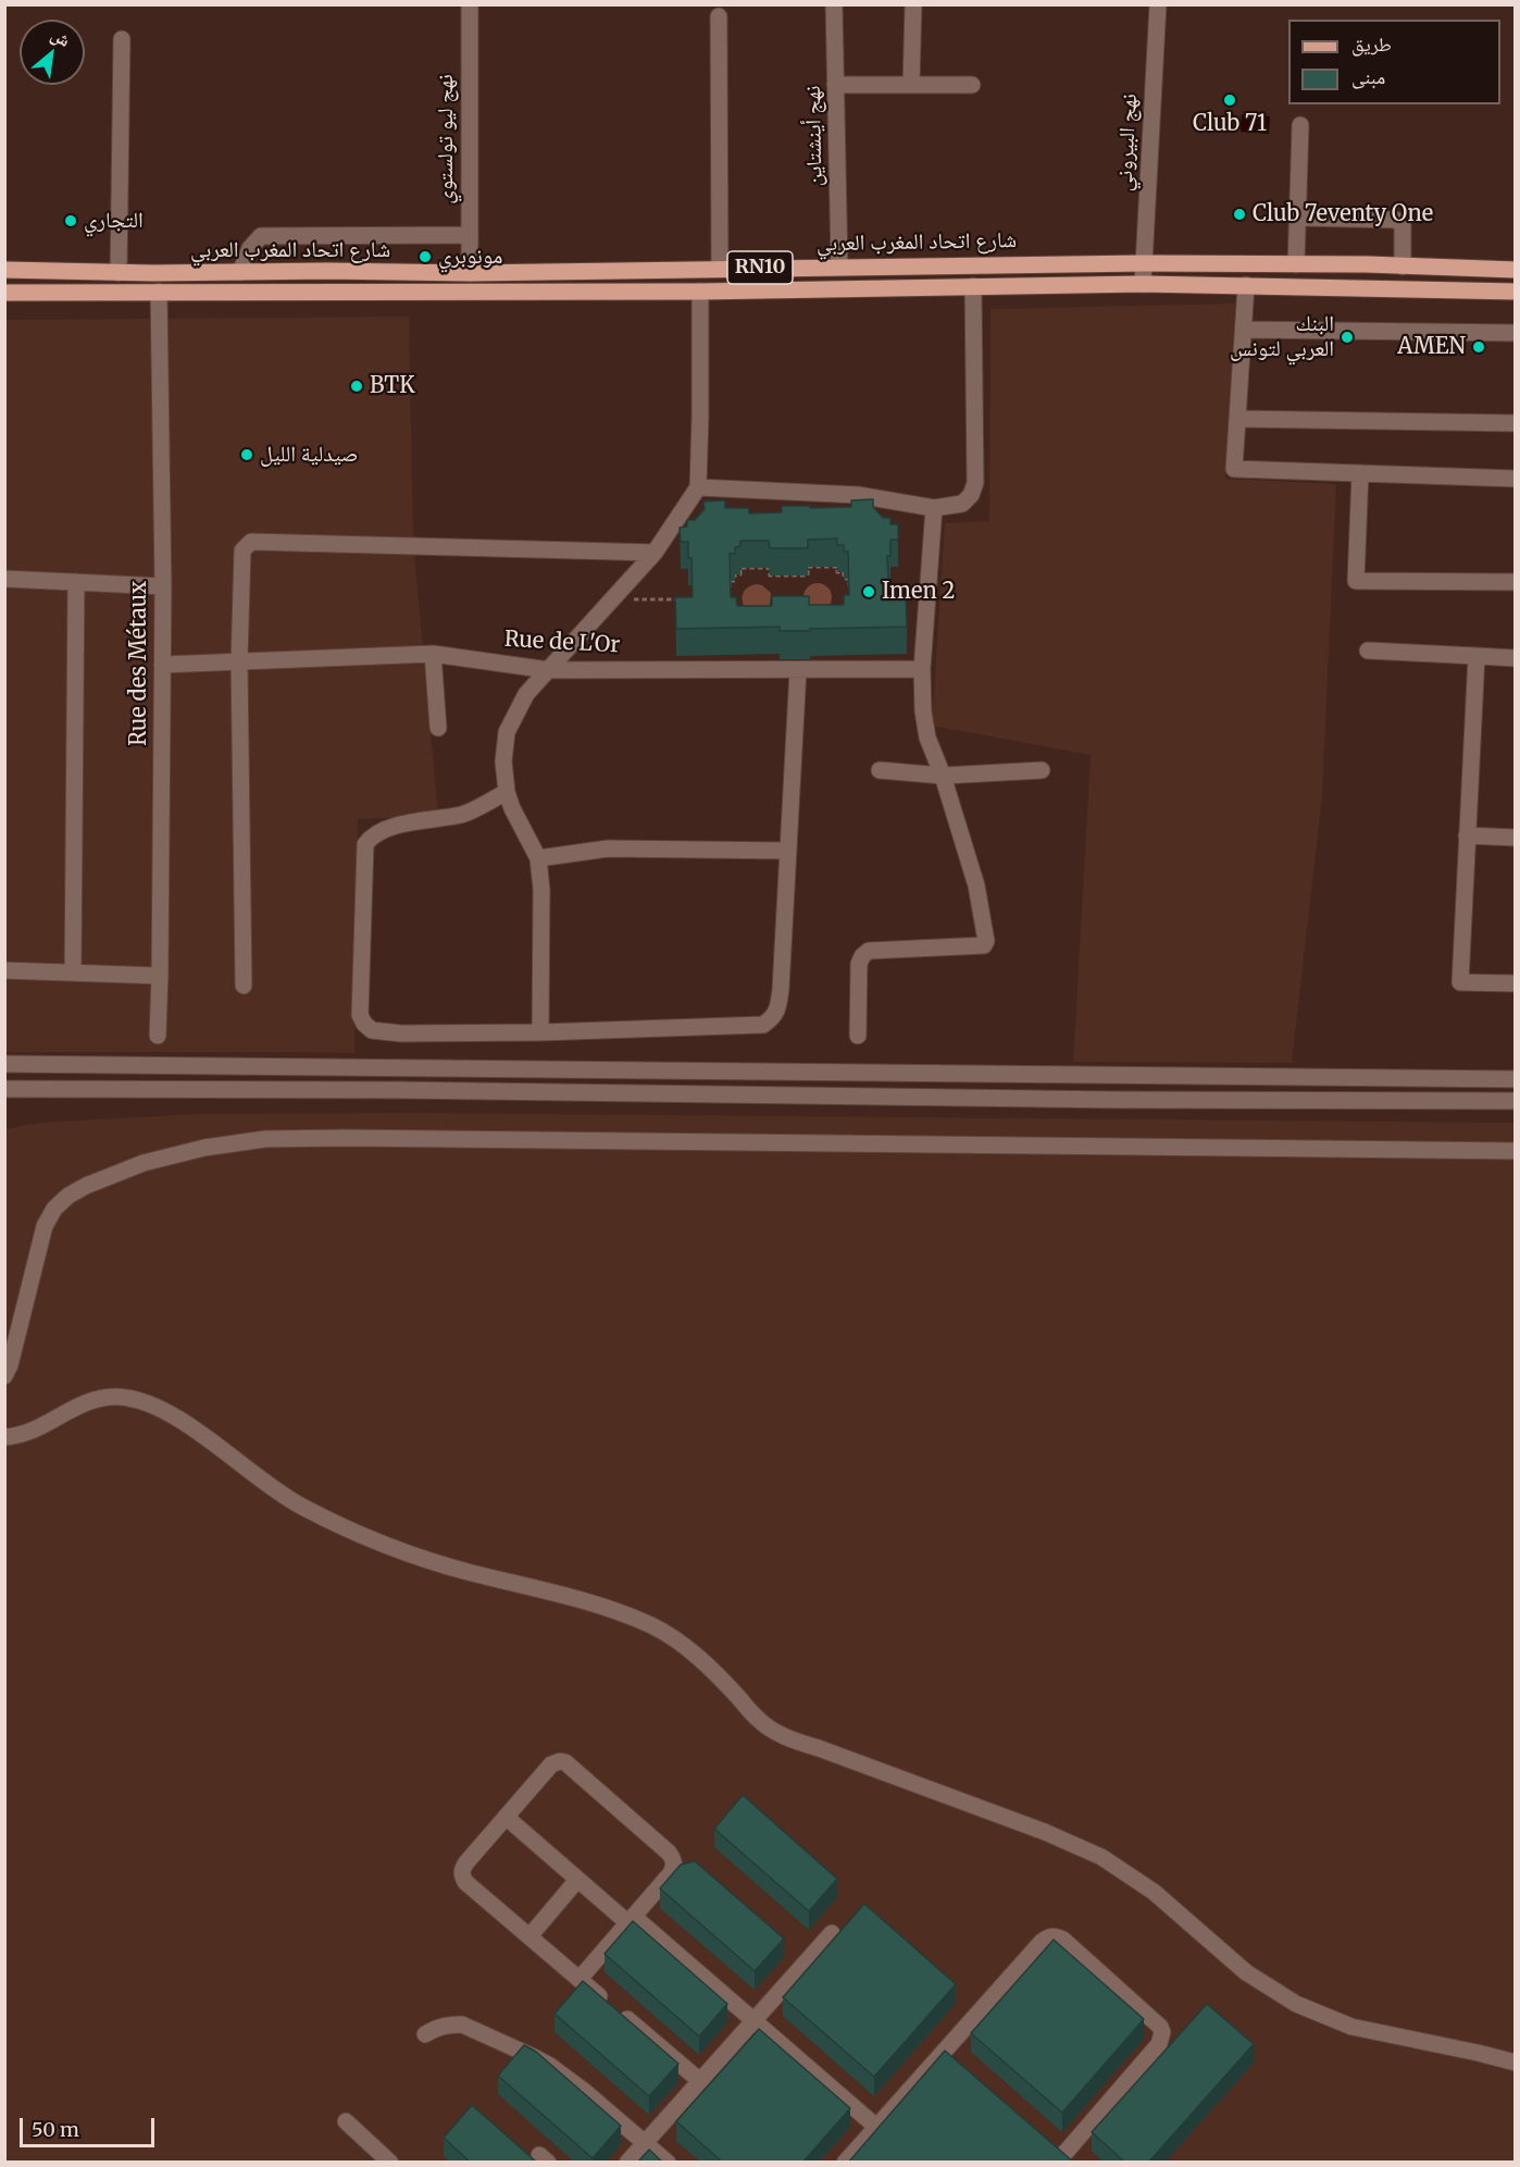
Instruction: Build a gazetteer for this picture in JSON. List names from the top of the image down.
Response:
{
  "streets": {
    "main road": ["شارع اتحاد المغرب العربي", "RN10"],
    "street": [
      "نهج أينشتاين",
      "نهج ليو تولستوي",
      "نهج البيروني",
      "Rue de L'Or",
      "Rue des Métaux"
    ]
  },
  "crossings": [
    ["نهج أينشتاين", "شارع اتحاد المغرب العربي"],
    ["نهج ليو تولستوي", "شارع اتحاد المغرب العربي"],
    ["نهج البيروني", "شارع اتحاد المغرب العربي"],
    ["شارع اتحاد المغرب العربي", "Rue des Métaux"],
    ["Rue de L'Or", "Rue des Métaux"]
  ],
  "places": [
    "Club 71",
    "Club 7eventy One",
    "التجاري",
    "مونوبري",
    "البنك العربي لتونس",
    "AMEN",
    "BTK",
    "صيدلية الليل",
    "Imen 2"
  ],
  "legend": ["طريق", "مبنى"],
  "scale_bar": "50 m",
  "north": "top right"
}
